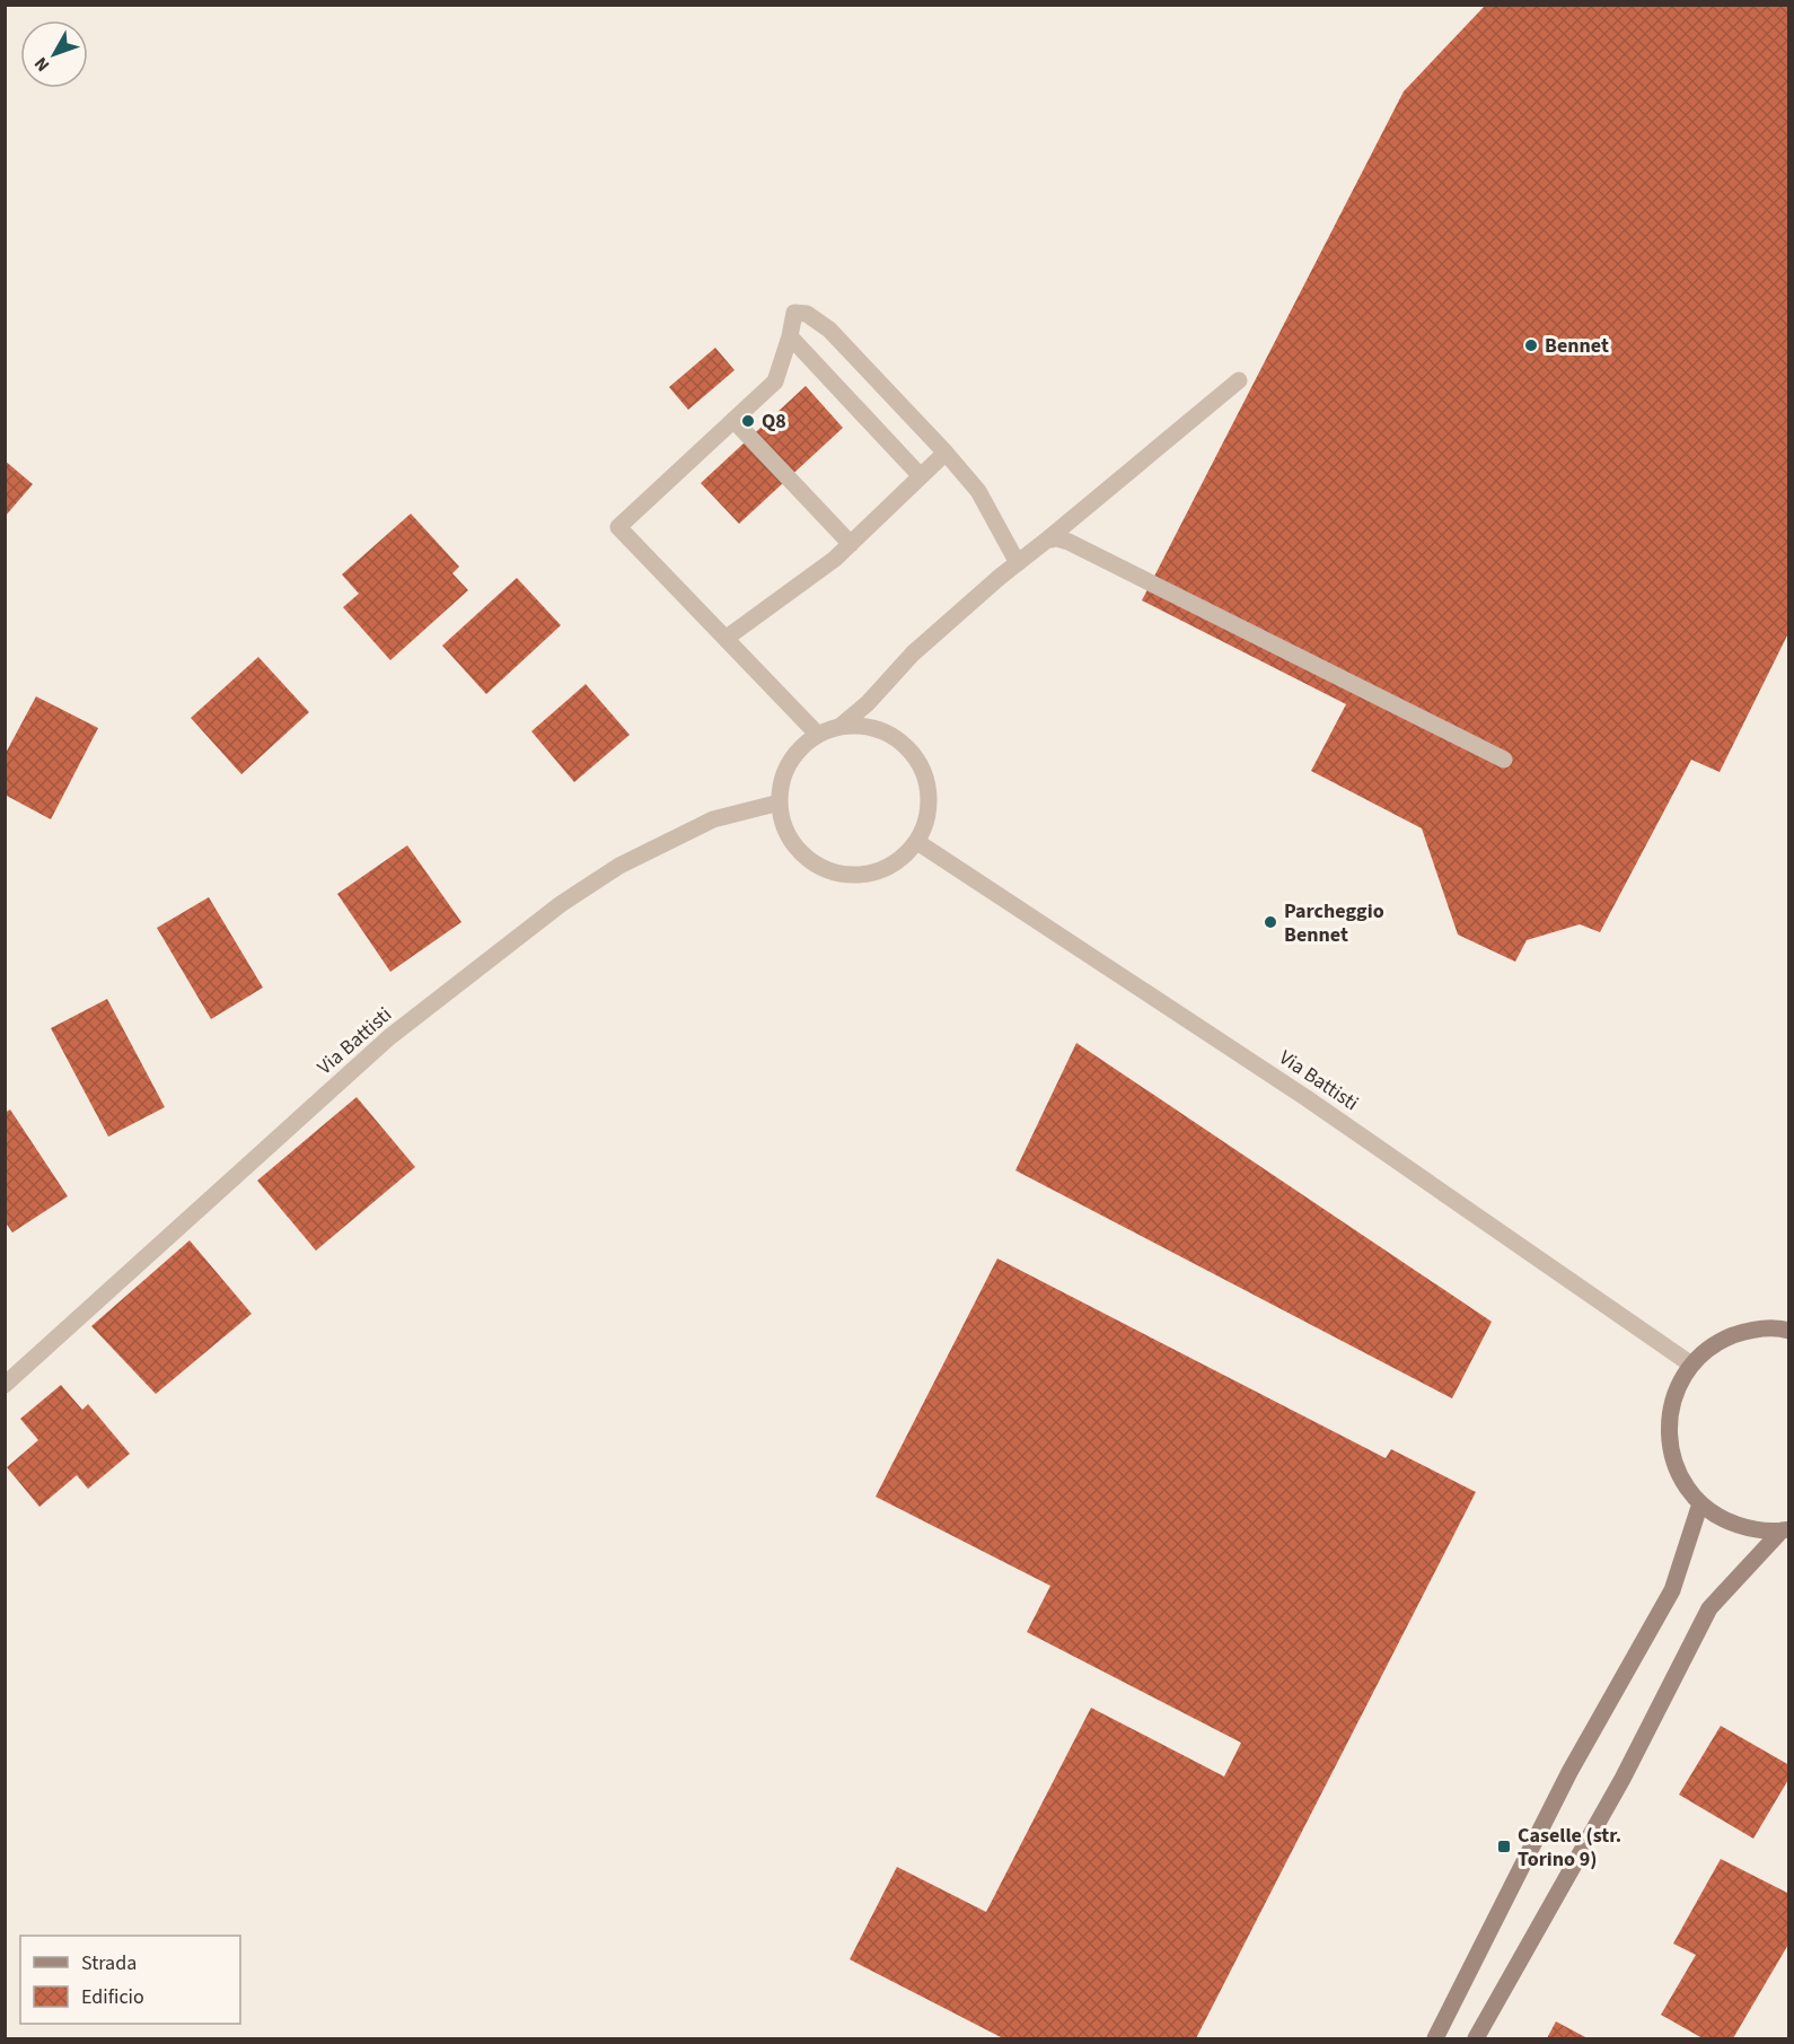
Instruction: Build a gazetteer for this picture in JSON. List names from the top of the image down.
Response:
{
  "streets": {
    "street": ["Via Battisti"]
  },
  "places": {
    "other": ["Bennet", "Q8", "Parcheggio Bennet"],
    "transit": ["Caselle (str. Torino 9)"]
  },
  "legend": ["Strada", "Edificio"],
  "north": "bottom left"
}
